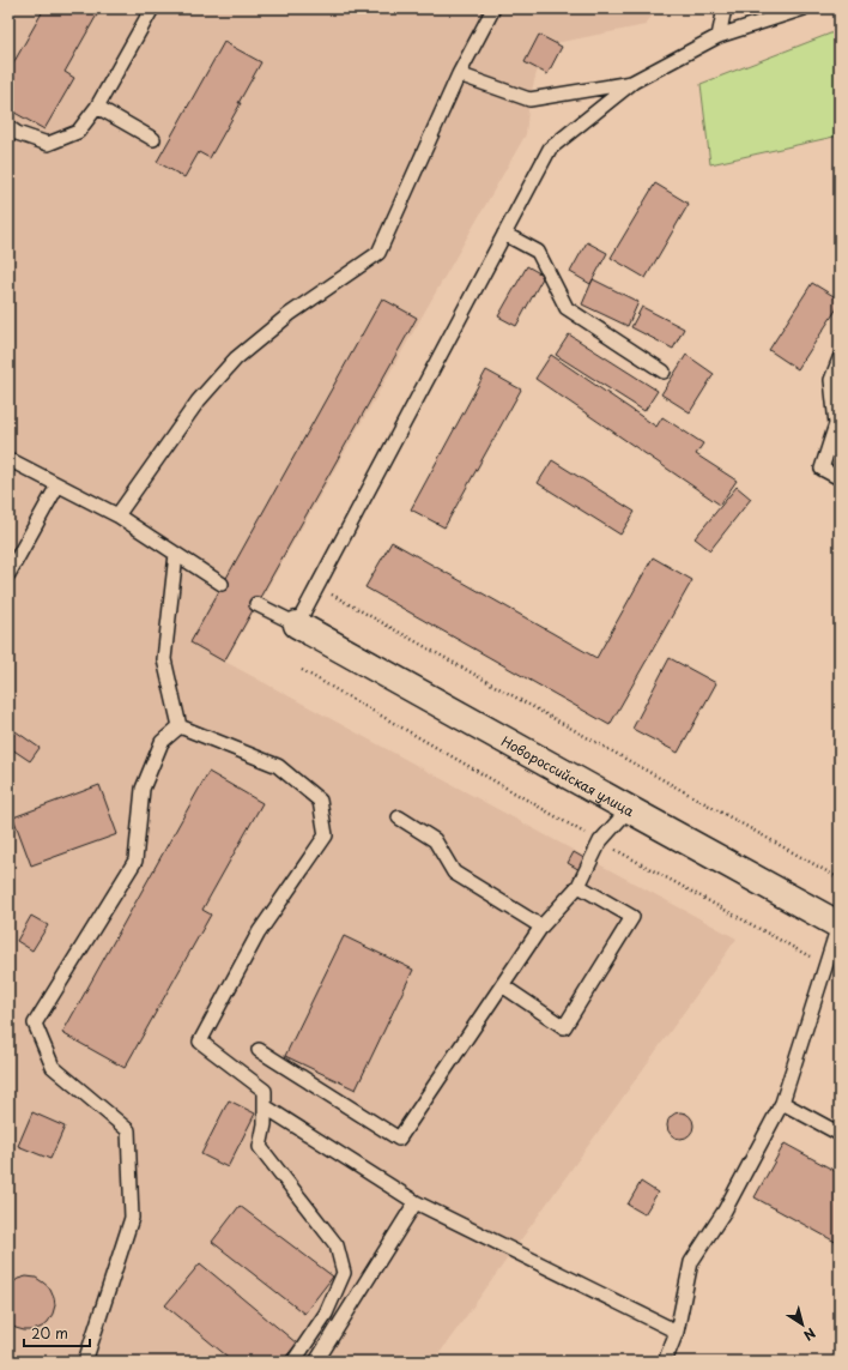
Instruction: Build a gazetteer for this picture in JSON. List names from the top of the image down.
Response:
{
  "streets": {
    "street": ["Новороссийская улица"]
  },
  "scale_bar": "20 m",
  "north": "bottom right"
}
